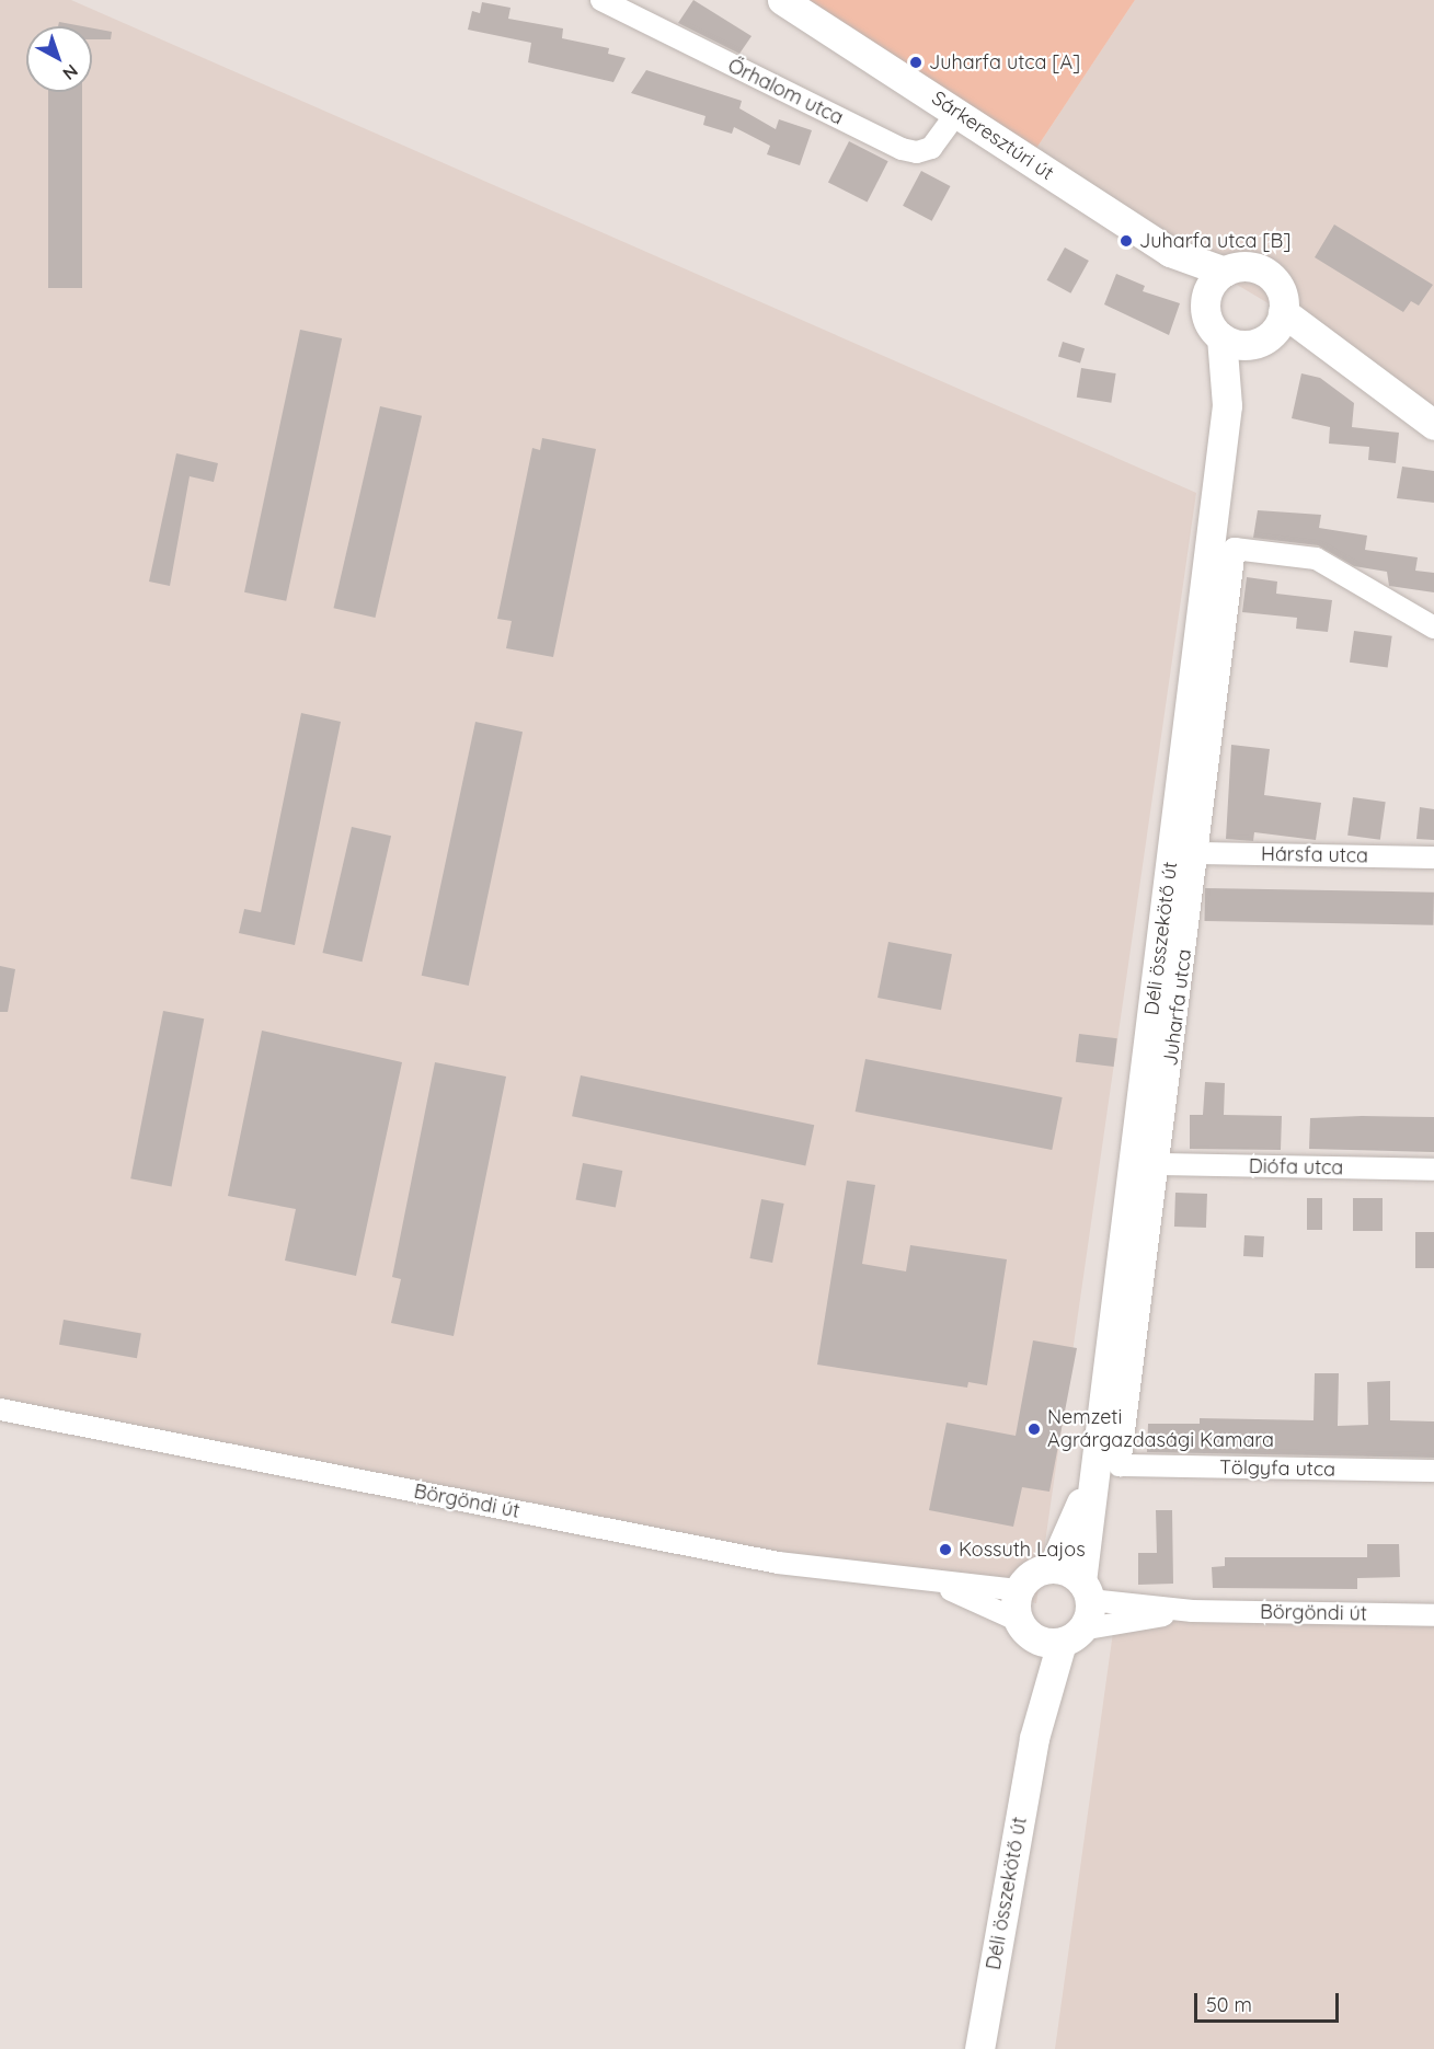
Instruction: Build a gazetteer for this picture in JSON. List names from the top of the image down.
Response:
{
  "streets": {
    "main road": ["Sárkeresztúri út", "Déli összekötő út"],
    "street": [
      "Őrhalom utca",
      "Hársfa utca",
      "Juharfa utca",
      "Diófa utca",
      "Tölgyfa utca",
      "Börgöndi út"
    ]
  },
  "crossings": [
    ["Őrhalom utca", "Sárkeresztúri út"],
    ["Sárkeresztúri út", "Déli összekötő út"],
    ["Hársfa utca", "Juharfa utca"],
    ["Déli összekötő út", "Juharfa utca"],
    ["Déli összekötő út", "Tölgyfa utca"],
    ["Déli összekötő út", "Börgöndi út"],
    ["Juharfa utca", "Diófa utca"],
    ["Juharfa utca", "Tölgyfa utca"]
  ],
  "places": [
    "Juharfa utca [A]",
    "Juharfa utca [B]",
    "Nemzeti Agrárgazdasági Kamara",
    "Kossuth Lajos"
  ],
  "scale_bar": "50 m",
  "north": "bottom right"
}
